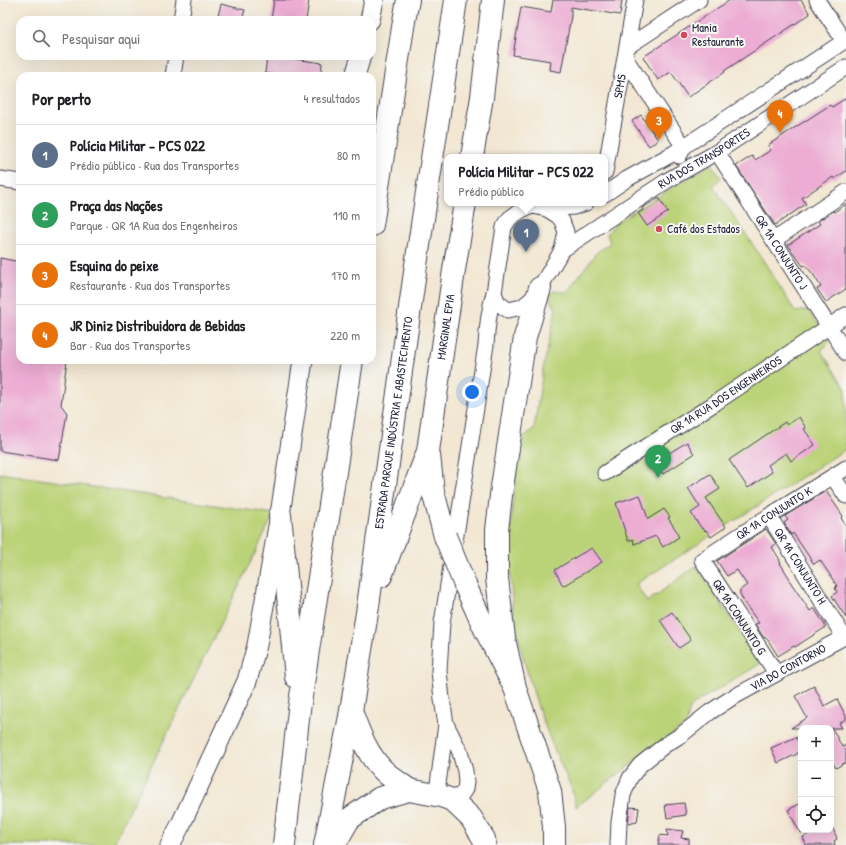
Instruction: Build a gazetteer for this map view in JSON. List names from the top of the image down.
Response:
{
  "streets": {
    "highway": ["MARGINAL EPIA", "ESTRADA PARQUE INDÚSTRIA E ABASTECIMENTO"],
    "street": [
      "SPMS",
      "RUA DOS TRANSPORTES",
      "QR 1A CONJUNTO J",
      "QR 1A RUA DOS ENGENHEIROS",
      "QR 1A CONJUNTO K",
      "QR 1A CONJUNTO H",
      "QR 1A CONJUNTO G",
      "VIA DO CONTORNO"
    ]
  },
  "crossings": [
    ["RUA DOS TRANSPORTES", "QR 1A CONJUNTO J"],
    ["QR 1A CONJUNTO J", "QR 1A RUA DOS ENGENHEIROS"],
    ["QR 1A CONJUNTO K", "QR 1A CONJUNTO H"],
    ["QR 1A CONJUNTO K", "QR 1A CONJUNTO G"],
    ["QR 1A CONJUNTO H", "VIA DO CONTORNO"],
    ["QR 1A CONJUNTO G", "VIA DO CONTORNO"]
  ],
  "places": ["Mania Restaurante", "Café dos Estados"],
  "page": {
    "search": "Pesquisar aqui",
    "heading": ["Por perto", "4 resultados"],
    "pins": [
      "4",
      "3",
      "1",
      "2"
    ],
    "list": [
      {
        "mark": "1",
        "name": "Polícia Militar - PCS 022",
        "note": "Prédio público · Rua dos Transportes",
        "value": "80 m"
      },
      {
        "mark": "2",
        "name": "Praça das Nações",
        "note": "Parque · QR 1A Rua dos Engenheiros",
        "value": "110 m"
      },
      {
        "mark": "3",
        "name": "Esquina do peixe",
        "note": "Restaurante · Rua dos Transportes",
        "value": "170 m"
      },
      {
        "mark": "4",
        "name": "JR Diniz Distribuidora de Bebidas",
        "note": "Bar · Rua dos Transportes",
        "value": "220 m"
      }
    ],
    "popup": ["Polícia Militar - PCS 022", "Prédio público"],
    "map_buttons": ["+", "−"]
  }
}
